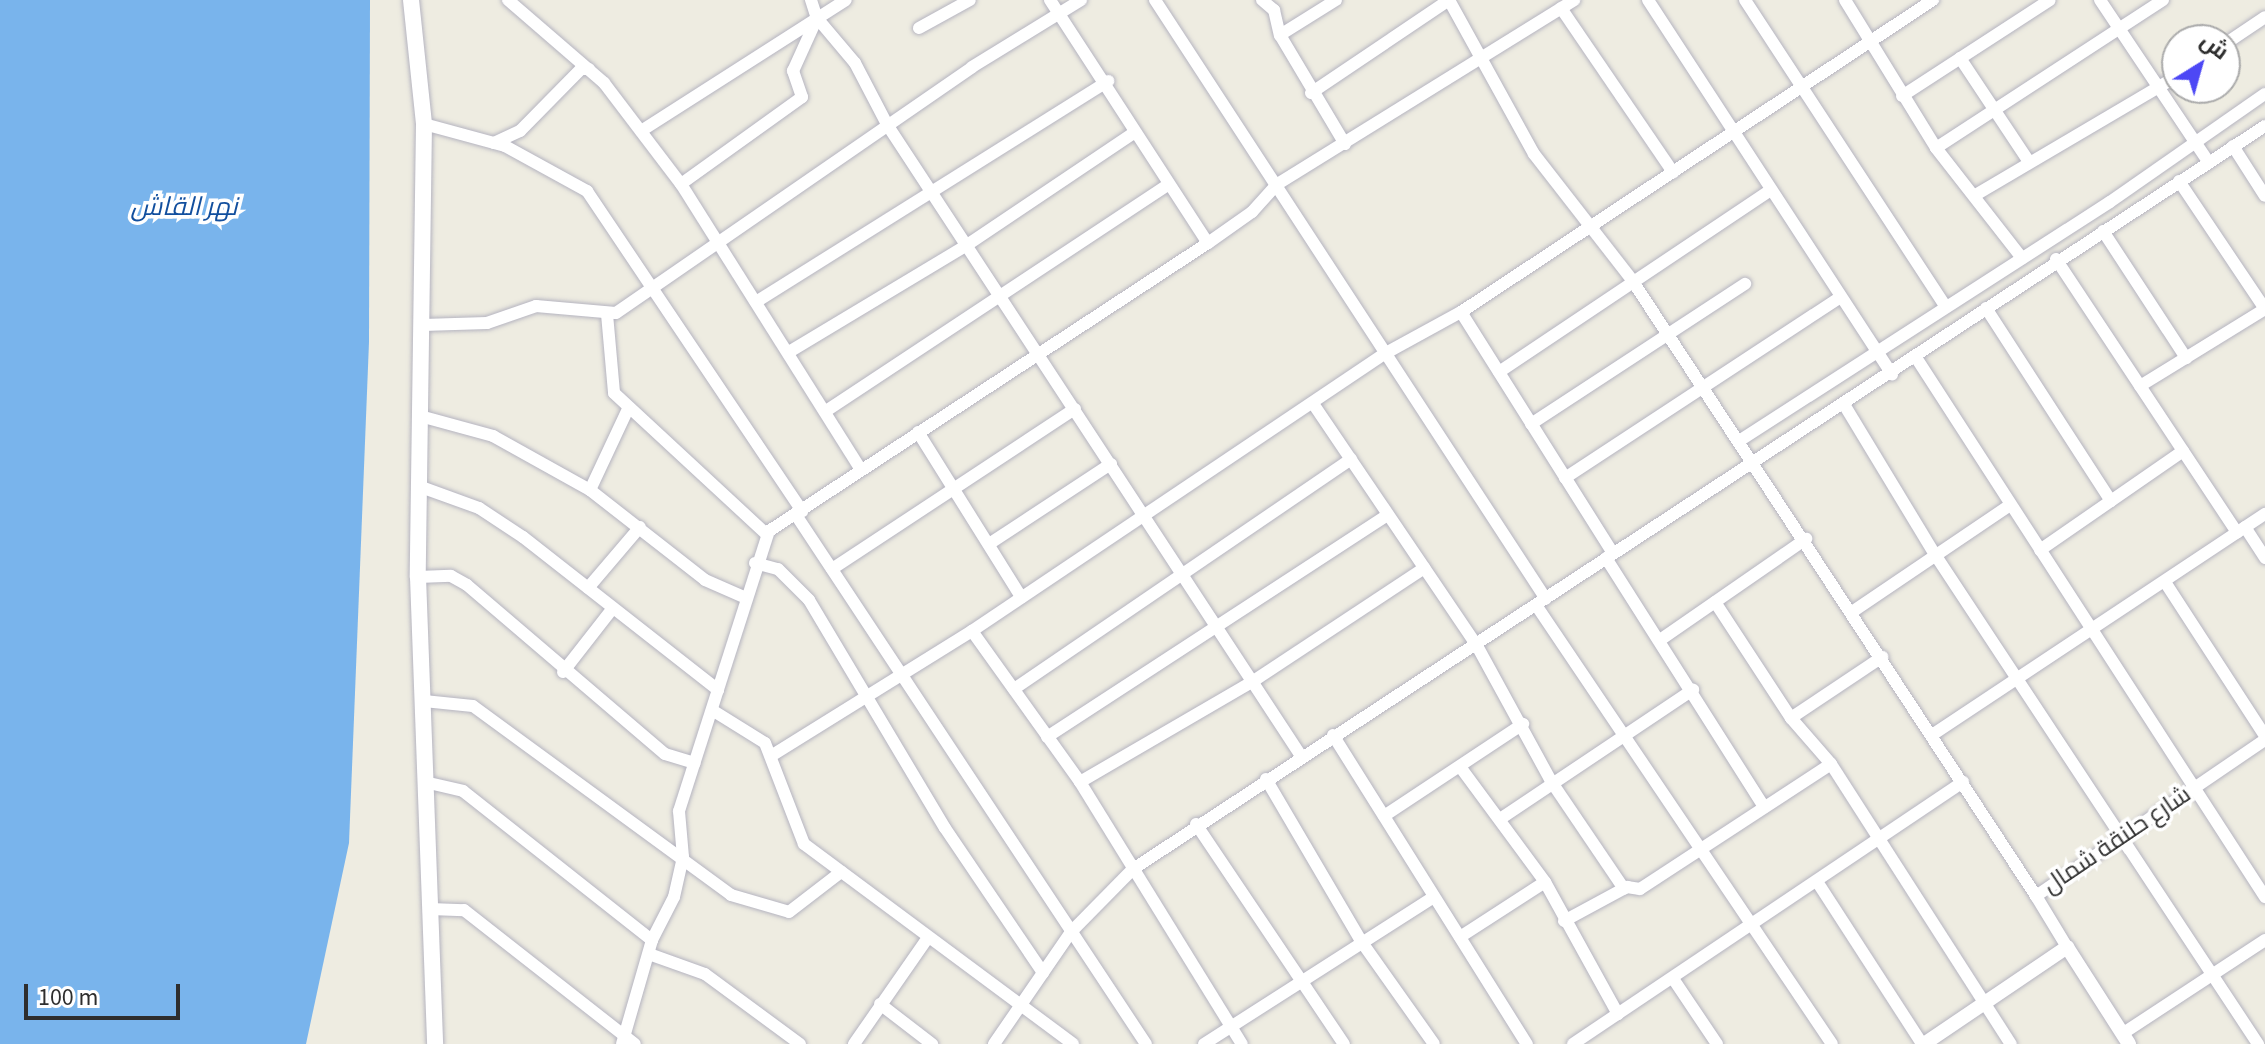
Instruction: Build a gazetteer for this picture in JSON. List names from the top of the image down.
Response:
{
  "streets": {
    "street": ["شارع حلنقة شمال"]
  },
  "water": ["نهر القاش"],
  "scale_bar": "100 m",
  "north": "top right"
}
